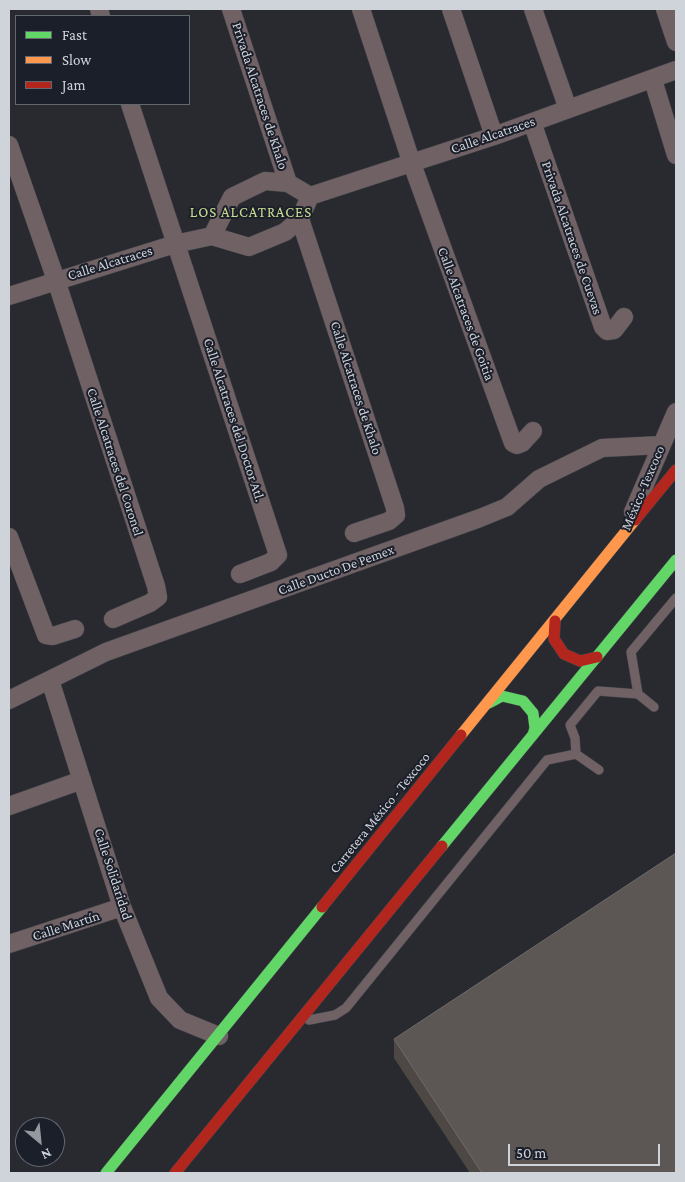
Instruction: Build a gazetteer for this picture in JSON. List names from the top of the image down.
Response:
{
  "streets": {
    "highway": ["Carretera México - Texcoco"],
    "street": [
      "Privada Alcatraces de Khalo",
      "Calle Alcatraces",
      "Privada Alcatraces de Cuevas",
      "Calle Alcatraces de Goitia",
      "Calle Alcatraces de Khalo",
      "Calle Alcatraces del Doctor Atl.",
      "Calle Alcatraces del Coronel",
      "México-Texcoco",
      "Calle Ducto De Pemex",
      "Calle Solidaridad",
      "Calle Martín"
    ]
  },
  "crossings": [
    ["Calle Alcatraces", "Privada Alcatraces de Cuevas"],
    ["Calle Alcatraces", "Calle Alcatraces de Goitia"],
    ["Calle Alcatraces", "Calle Alcatraces de Khalo"],
    ["Calle Alcatraces", "Calle Alcatraces del Doctor Atl."],
    ["Calle Alcatraces", "Calle Alcatraces del Coronel"],
    ["México-Texcoco", "Calle Ducto De Pemex"],
    ["México-Texcoco", "Carretera México - Texcoco"],
    ["Calle Ducto De Pemex", "Calle Solidaridad"],
    ["Carretera México - Texcoco", "Calle Solidaridad"],
    ["Calle Solidaridad", "Calle Martín"]
  ],
  "districts": ["LOS ALCATRACES"],
  "legend": ["Fast", "Slow", "Jam"],
  "scale_bar": "50 m",
  "north": "bottom right"
}
